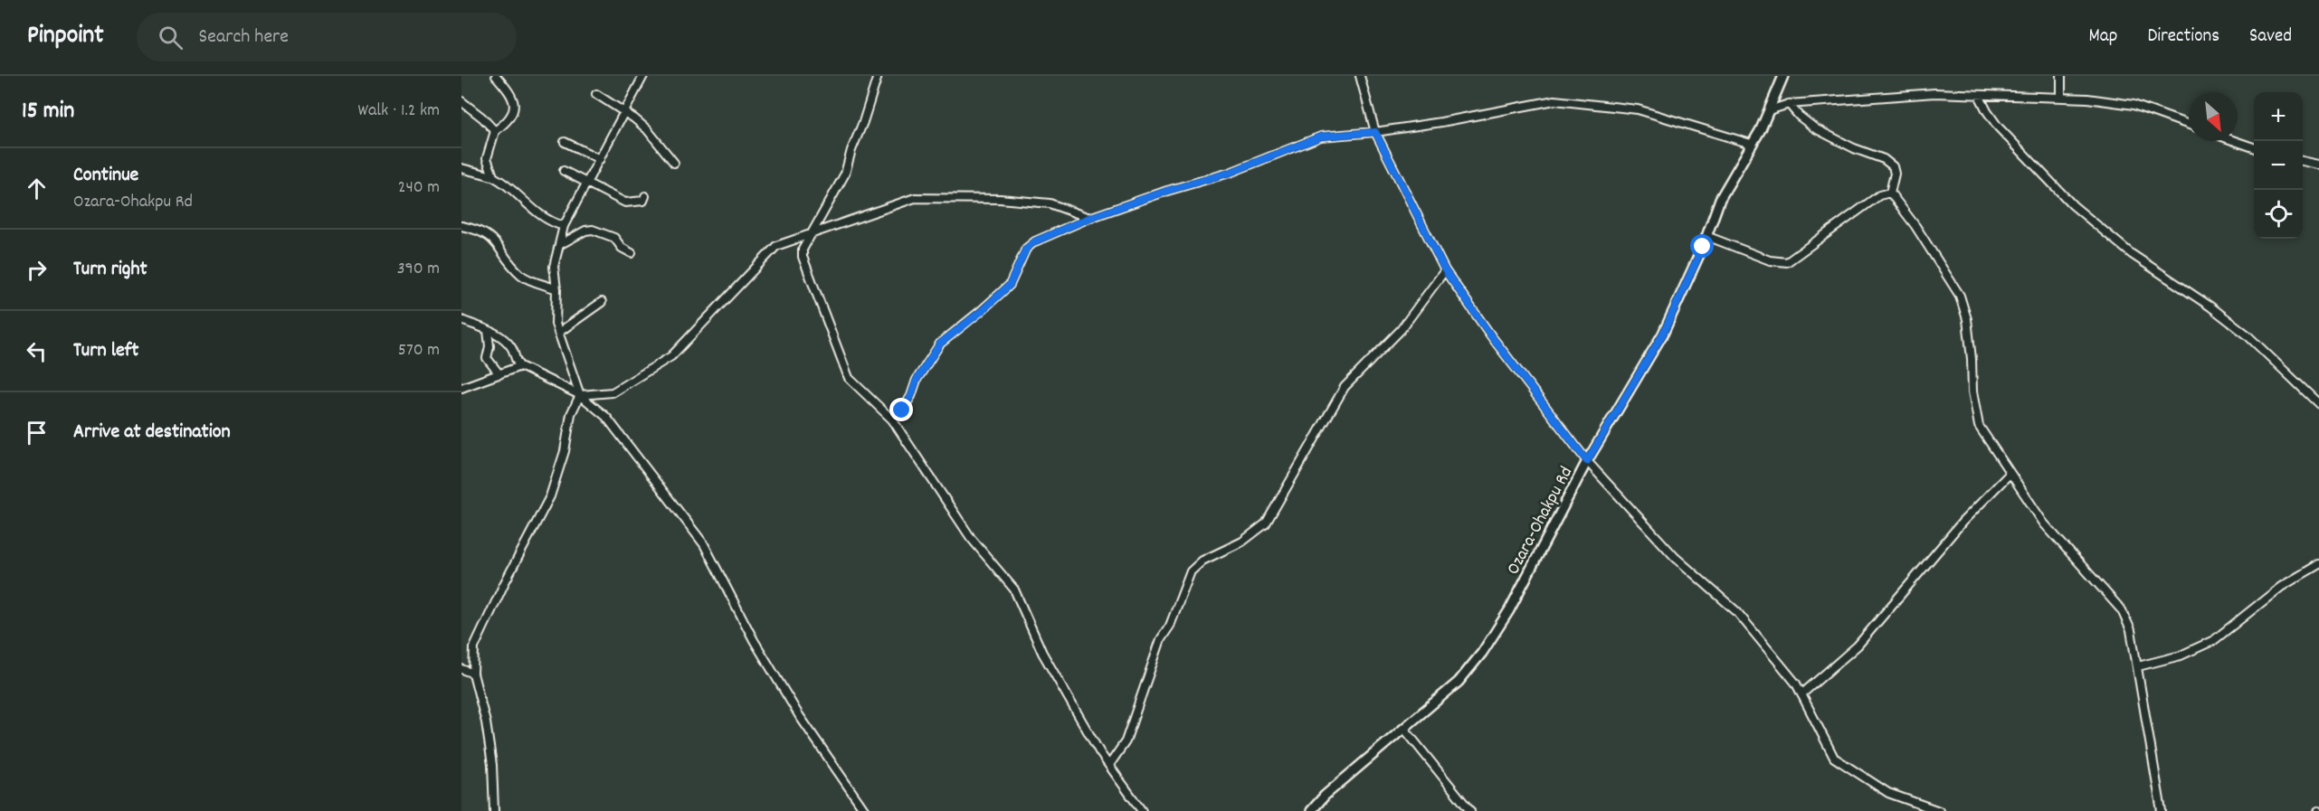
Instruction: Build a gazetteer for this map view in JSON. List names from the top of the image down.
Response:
{
  "streets": {
    "main road": ["Ozara-Ohakpu Rd"]
  },
  "north": "bottom right",
  "page": {
    "header": "Pinpoint",
    "search": "Search here",
    "nav": ["Map", "Directions", "Saved"],
    "heading": ["15 min", "Walk · 1.2 km"],
    "map_buttons": ["+", "−"],
    "list": [
      ["Continue", "Ozara-Ohakpu Rd", "240 m"],
      ["Turn right", "390 m"],
      ["Turn left", "570 m"],
      "Arrive at destination"
    ]
  }
}
